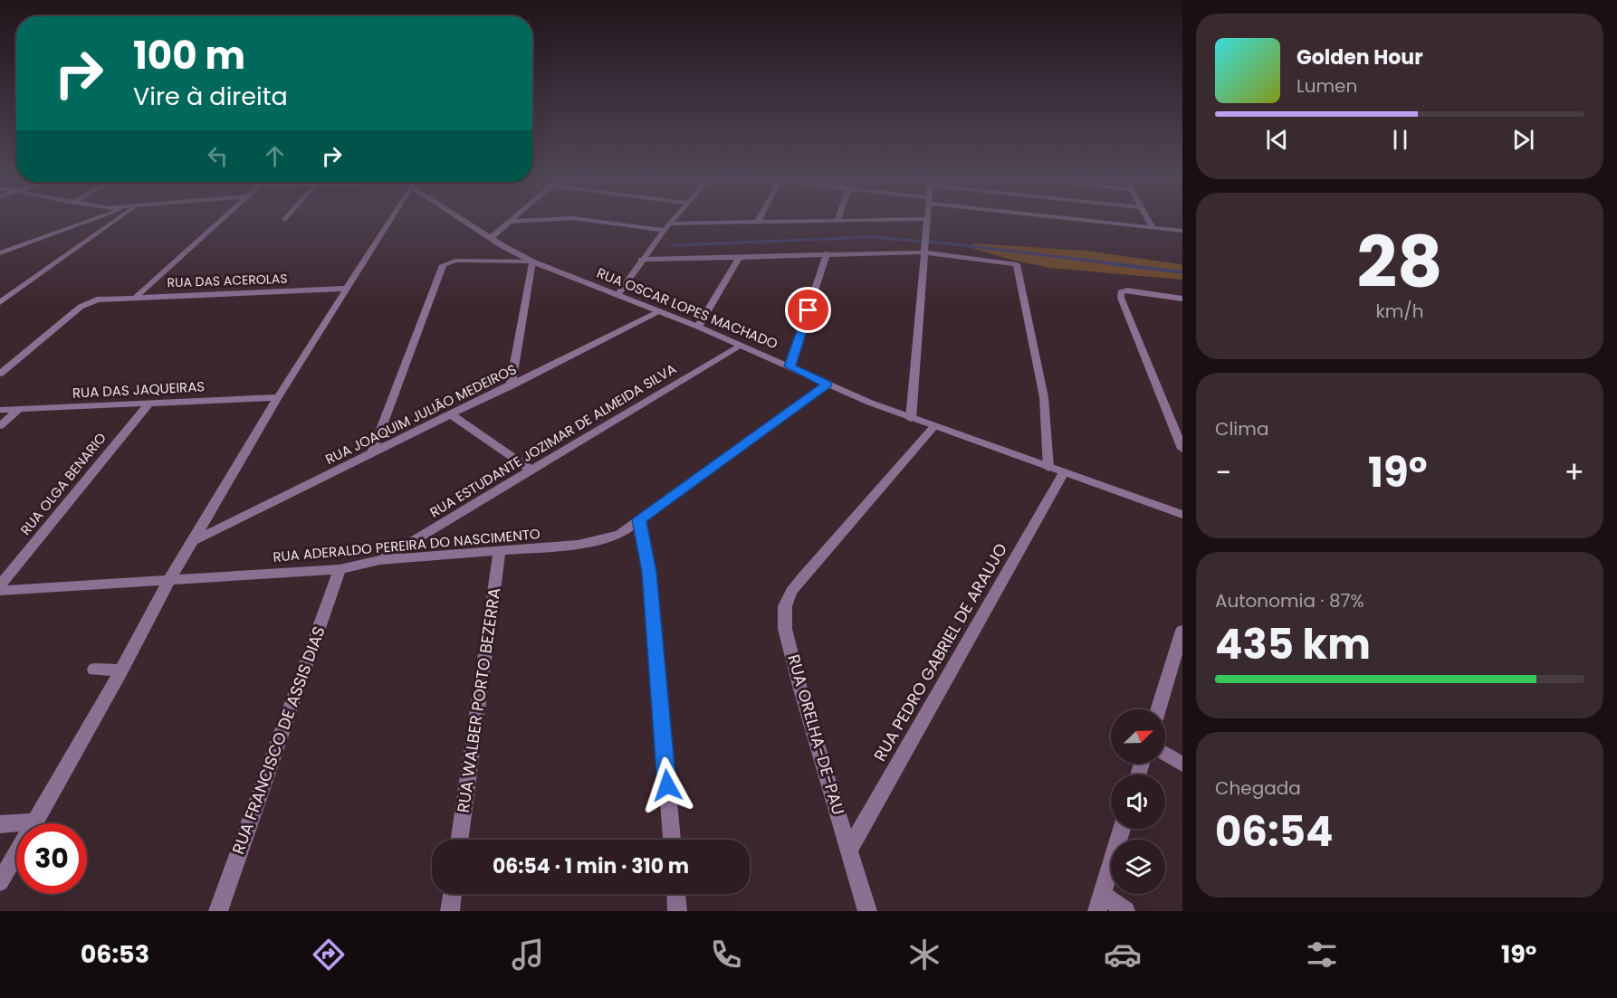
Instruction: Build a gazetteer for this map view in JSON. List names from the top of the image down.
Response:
{
  "streets": {
    "street": [
      "RUA DAS ACEROLAS",
      "RUA OSCAR LOPES MACHADO",
      "RUA DAS JAQUEIRAS",
      "RUA JOAQUIM JULIÃO MEDEIROS",
      "RUA ESTUDANTE JOZIMAR DE ALMEIDA SILVA",
      "RUA OLGA BENARIO",
      "RUA ADERALDO PEREIRA DO NASCIMENTO",
      "RUA PEDRO GABRIEL DE ARAUJO",
      "RUA WALBER PORTO BEZERRA",
      "RUA ORELHA-DE-PAU",
      "RUA FRANCISCO DE ASSIS DIAS"
    ]
  },
  "crossings": [
    ["RUA OSCAR LOPES MACHADO", "RUA JOAQUIM JULIÃO MEDEIROS"],
    ["RUA OSCAR LOPES MACHADO", "RUA ESTUDANTE JOZIMAR DE ALMEIDA SILVA"],
    ["RUA OSCAR LOPES MACHADO", "RUA ADERALDO PEREIRA DO NASCIMENTO"],
    ["RUA OSCAR LOPES MACHADO", "RUA PEDRO GABRIEL DE ARAUJO"],
    ["RUA OSCAR LOPES MACHADO", "RUA ORELHA-DE-PAU"],
    ["RUA DAS JAQUEIRAS", "RUA OLGA BENARIO"],
    ["RUA ESTUDANTE JOZIMAR DE ALMEIDA SILVA", "RUA ADERALDO PEREIRA DO NASCIMENTO"],
    ["RUA ADERALDO PEREIRA DO NASCIMENTO", "RUA WALBER PORTO BEZERRA"],
    ["RUA ADERALDO PEREIRA DO NASCIMENTO", "RUA FRANCISCO DE ASSIS DIAS"],
    ["RUA PEDRO GABRIEL DE ARAUJO", "RUA ORELHA-DE-PAU"]
  ],
  "north": "top right",
  "page": {
    "turn": ["100 m", "Vire à direita"],
    "song": ["Golden Hour", "Lumen"],
    "tile": [
      ["28", "km/h"],
      "Clima",
      ["Autonomia · 87%", "435 km"],
      ["Chegada", "06:54"]
    ],
    "heat": ["−", "19°", "+"],
    "limit": "30",
    "trip": "06:54 · 1 min · 310 m",
    "tabs": ["06:53", "19°"]
  }
}
